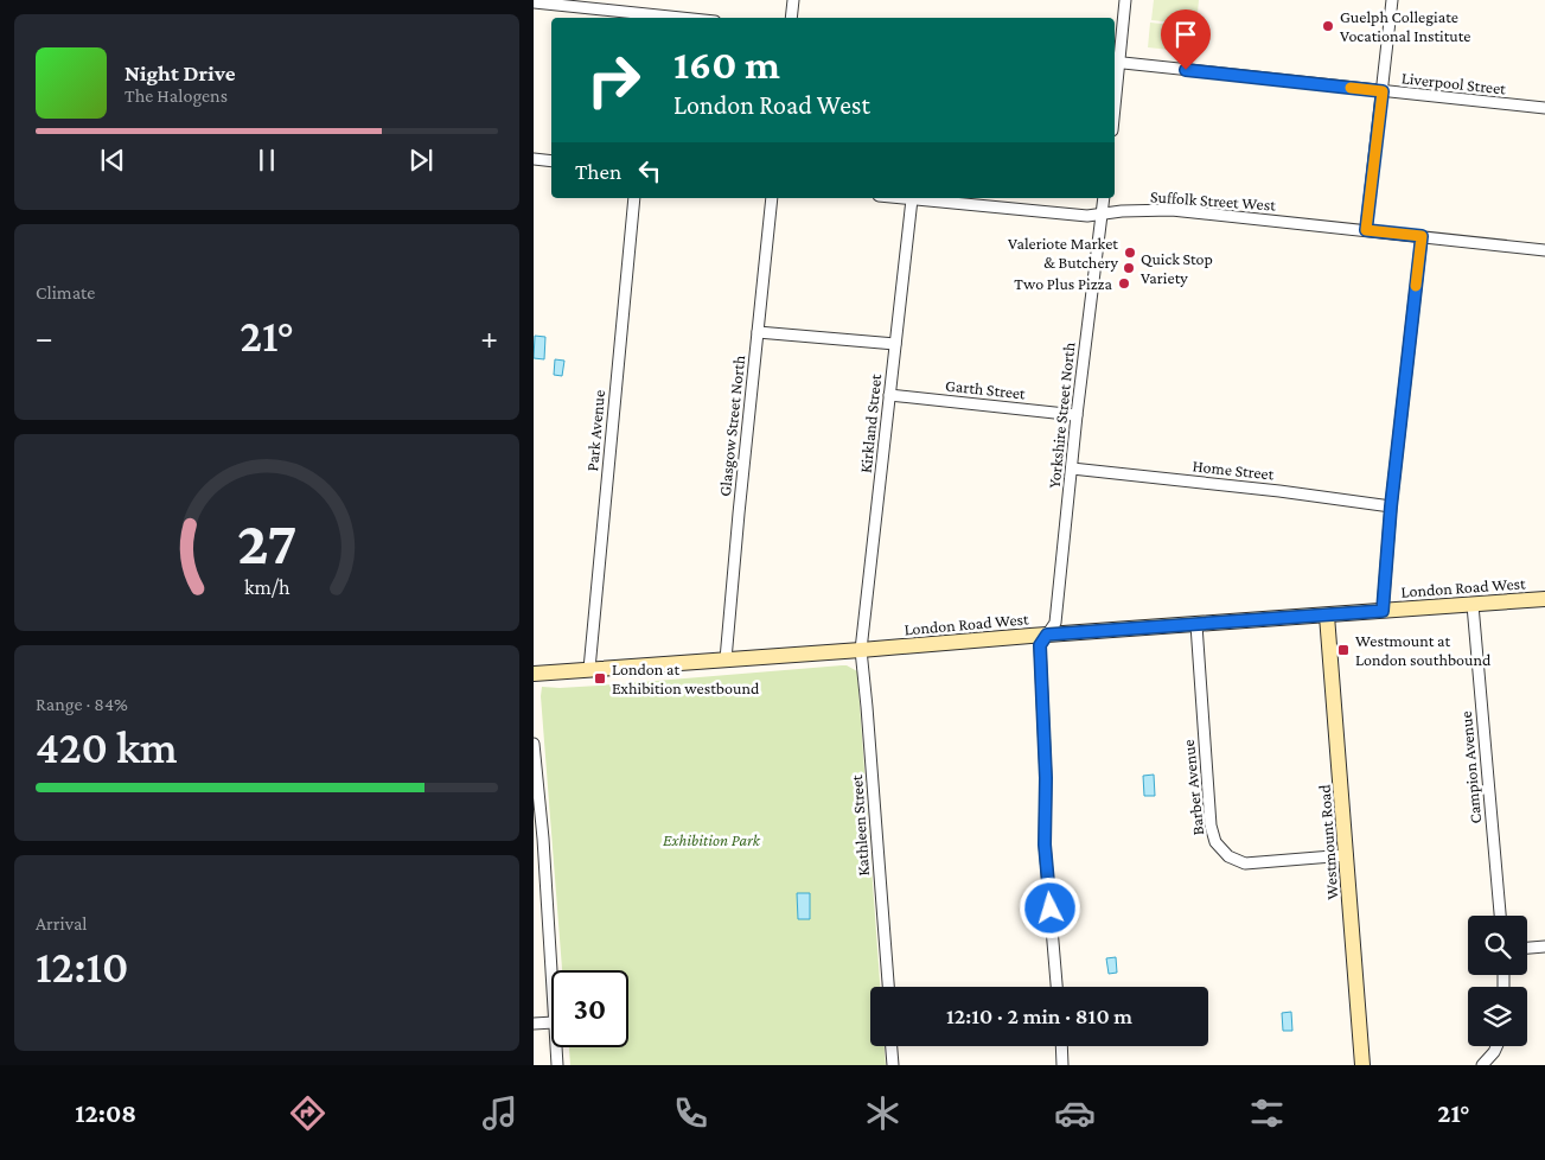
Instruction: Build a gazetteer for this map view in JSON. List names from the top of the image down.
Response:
{
  "streets": {
    "street": [
      "Liverpool Street",
      "Suffolk Street West",
      "Garth Street",
      "Yorkshire Street North",
      "Kirkland Street",
      "Glasgow Street North",
      "Park Avenue",
      "Home Street",
      "London Road West",
      "Campion Avenue",
      "Barber Avenue",
      "Kathleen Street",
      "Westmount Road"
    ]
  },
  "crossings": [
    ["Suffolk Street West", "Yorkshire Street North"],
    ["Suffolk Street West", "Kirkland Street"],
    ["Garth Street", "Yorkshire Street North"],
    ["Garth Street", "Kirkland Street"],
    ["Yorkshire Street North", "Home Street"],
    ["Yorkshire Street North", "London Road West"],
    ["Kirkland Street", "London Road West"],
    ["Kirkland Street", "Kathleen Street"],
    ["Glasgow Street North", "London Road West"],
    ["Park Avenue", "London Road West"],
    ["London Road West", "Campion Avenue"],
    ["London Road West", "Barber Avenue"],
    ["London Road West", "Kathleen Street"],
    ["London Road West", "Westmount Road"],
    ["Barber Avenue", "Westmount Road"]
  ],
  "parks": ["Exhibition Park"],
  "places": {
    "other": [
      "Guelph Collegiate Vocational Institute",
      "Valeriote Market & Butchery",
      "Quick Stop Variety",
      "Two Plus Pizza"
    ],
    "transit": ["Westmount at London southbound", "London at Exhibition westbound"]
  },
  "page": {
    "turn": ["160 m", "London Road West"],
    "song": ["Night Drive", "The Halogens"],
    "then": "Then",
    "tile": [
      "Climate",
      ["Range · 84%", "420 km"],
      ["Arrival", "12:10"]
    ],
    "heat": ["−", "21°", "+"],
    "limit": "30",
    "trip": "12:10 · 2 min · 810 m",
    "tabs": ["12:08", "21°"],
    "gauge": ["27", "km/h"]
  }
}
